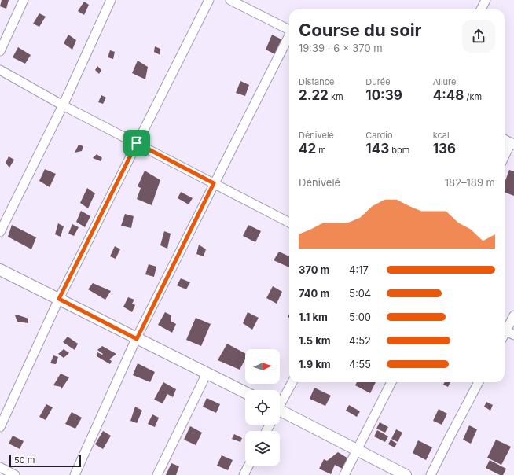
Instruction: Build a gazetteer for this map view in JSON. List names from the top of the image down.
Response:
{
  "scale_bar": "50 m",
  "north": "right",
  "page": {
    "heading": ["Course du soir", "19:39 · 6 × 370 m"],
    "stats": [
      ["Distance", "2.22 km"],
      ["Durée", "10:39"],
      ["Allure", "4:48 /km"],
      ["Dénivelé", "42 m"],
      ["Cardio", "143 bpm"],
      ["kcal", "136"]
    ],
    "chart": ["Dénivelé", "182–189 m"],
    "list": [
      {
        "name": "370 m",
        "note": "4:17"
      },
      {
        "name": "740 m",
        "note": "5:04"
      },
      {
        "name": "1.1 km",
        "note": "5:00"
      },
      {
        "name": "1.5 km",
        "note": "4:52"
      },
      {
        "name": "1.9 km",
        "note": "4:55"
      }
    ],
    "scale": "50 m"
  }
}
